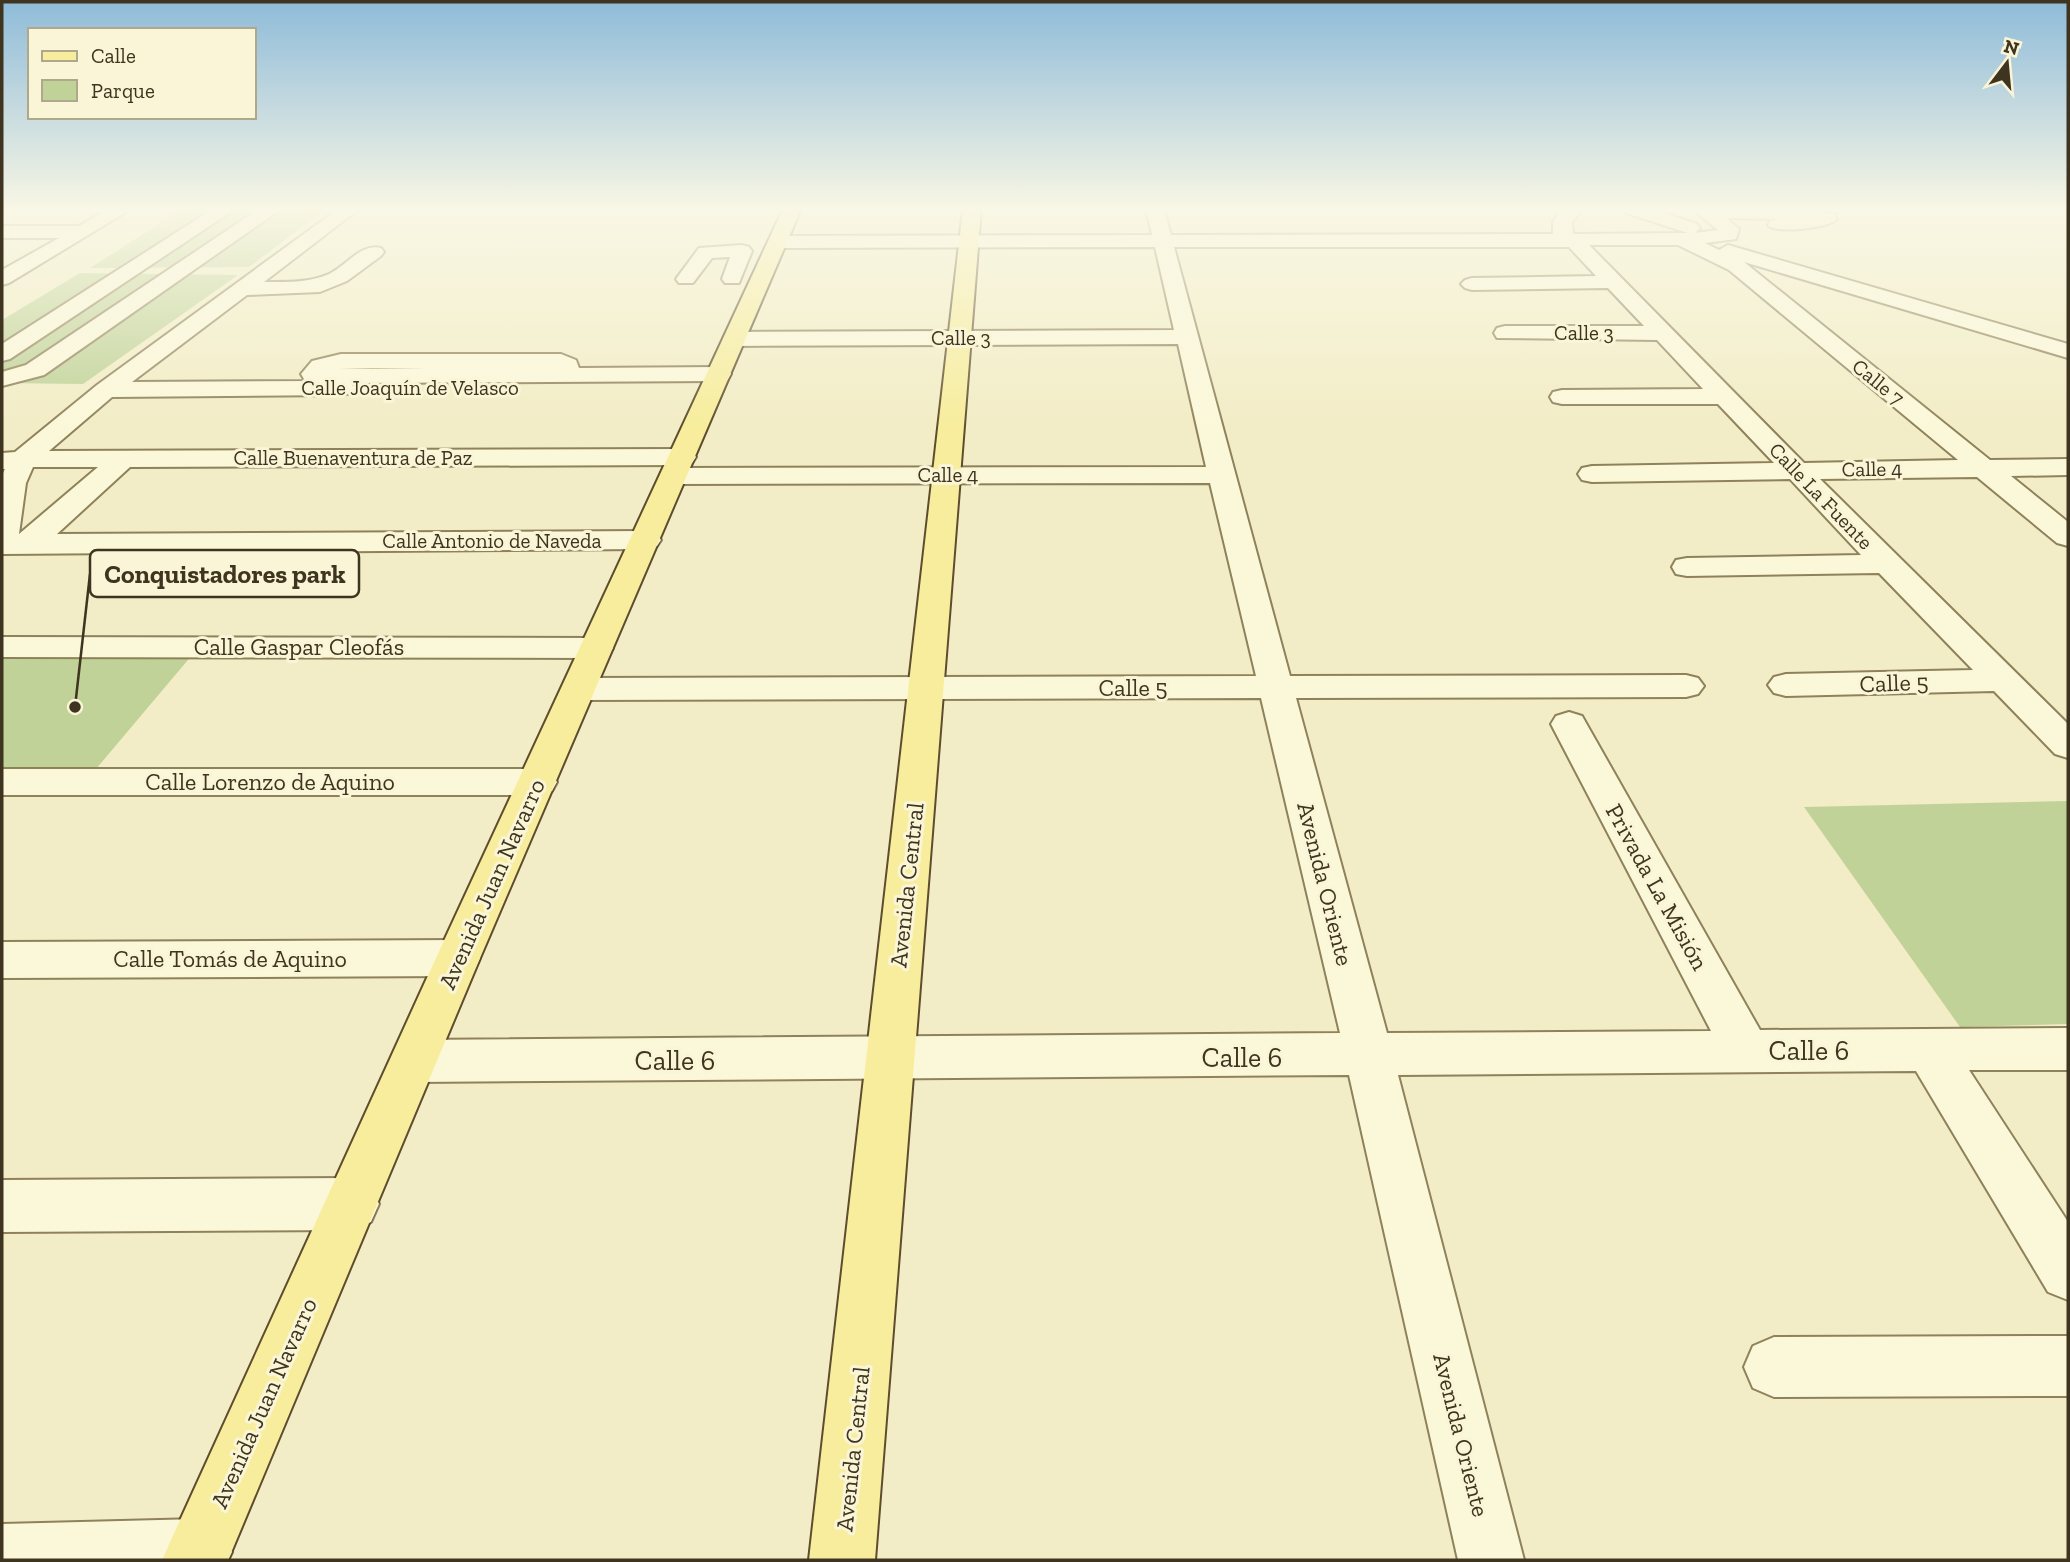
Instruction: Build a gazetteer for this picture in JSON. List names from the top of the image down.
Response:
{
  "streets": {
    "main road": ["Avenida Juan Navarro", "Avenida Central"],
    "street": [
      "Calle 3",
      "Calle 7",
      "Calle Joaquín de Velasco",
      "Calle Buenaventura de Paz",
      "Calle 4",
      "Calle La Fuente",
      "Calle Antonio de Naveda",
      "Calle Gaspar Cleofás",
      "Calle 5",
      "Calle Lorenzo de Aquino",
      "Avenida Oriente",
      "Privada La Misión",
      "Calle Tomás de Aquino",
      "Calle 6"
    ]
  },
  "crossings": [
    ["Calle 3", "Calle Joaquín de Velasco"],
    ["Calle 3", "Calle La Fuente"],
    ["Calle 3", "Avenida Juan Navarro"],
    ["Calle 3", "Avenida Oriente"],
    ["Calle 3", "Avenida Central"],
    ["Calle 7", "Calle 4"],
    ["Calle Joaquín de Velasco", "Avenida Juan Navarro"],
    ["Calle Buenaventura de Paz", "Calle 4"],
    ["Calle Buenaventura de Paz", "Avenida Juan Navarro"],
    ["Calle 4", "Calle La Fuente"],
    ["Calle 4", "Avenida Juan Navarro"],
    ["Calle 4", "Avenida Oriente"],
    ["Calle 4", "Avenida Central"],
    ["Calle La Fuente", "Calle 5"],
    ["Calle Antonio de Naveda", "Avenida Juan Navarro"],
    ["Calle Gaspar Cleofás", "Avenida Juan Navarro"],
    ["Calle 5", "Avenida Juan Navarro"],
    ["Calle 5", "Avenida Oriente"],
    ["Calle 5", "Avenida Central"],
    ["Calle Lorenzo de Aquino", "Avenida Juan Navarro"],
    ["Avenida Juan Navarro", "Calle Tomás de Aquino"],
    ["Avenida Juan Navarro", "Calle 6"],
    ["Avenida Oriente", "Calle 6"],
    ["Avenida Central", "Calle 6"],
    ["Privada La Misión", "Calle 6"]
  ],
  "places": ["Conquistadores park"],
  "legend": ["Calle", "Parque"],
  "north": "top"
}
